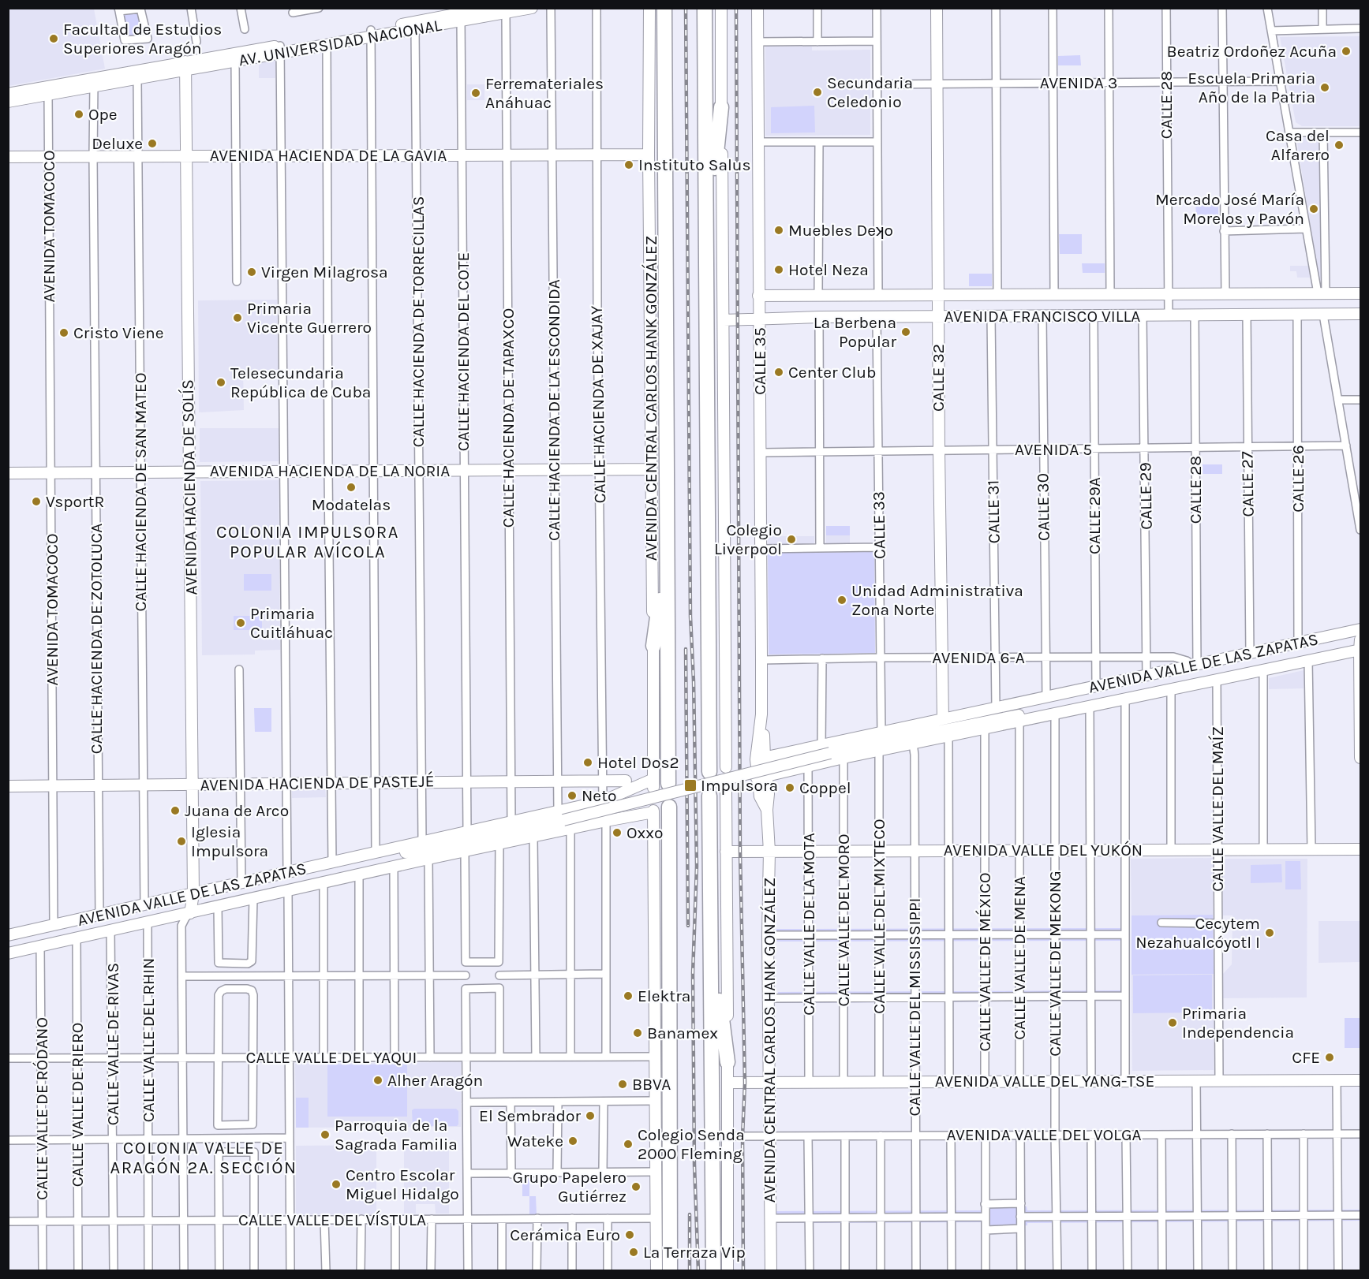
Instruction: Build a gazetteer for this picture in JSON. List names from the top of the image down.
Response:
{
  "streets": {
    "highway": ["AVENIDA CENTRAL CARLOS HANK GONZÁLEZ"],
    "street": [
      "AV. UNIVERSIDAD NACIONAL",
      "AVENIDA 3",
      "CALLE 28",
      "AVENIDA HACIENDA DE LA GAVIA",
      "AVENIDA TOMACOCO",
      "AVENIDA FRANCISCO VILLA",
      "CALLE HACIENDA DE TORRECILLAS",
      "CALLE HACIENDA DEL COTE",
      "CALLE 35",
      "CALLE 32",
      "CALLE HACIENDA DE XAJAY",
      "CALLE HACIENDA DE LA ESCONDIDA",
      "CALLE HACIENDA DE TAPAXCO",
      "AVENIDA 5",
      "AVENIDA HACIENDA DE LA NORIA",
      "CALLE 26",
      "CALLE 27",
      "AVENIDA HACIENDA DE SOLÍS",
      "CALLE HACIENDA DE SAN MATEO",
      "CALLE 29",
      "CALLE 30",
      "CALLE 31",
      "CALLE 29A",
      "CALLE 33",
      "CALLE HACIENDA DE ZOTOLUCA",
      "AVENIDA 6-A",
      "AVENIDA VALLE DE LAS ZAPATAS",
      "AVENIDA HACIENDA DE PASTEJÉ",
      "CALLE VALLE DEL MAÍZ",
      "AVENIDA VALLE DEL YUKÓN",
      "CALLE VALLE DEL MIXTECO",
      "CALLE VALLE DEL MORO",
      "CALLE VALLE DE LA MOTA",
      "CALLE VALLE DE MENA",
      "CALLE VALLE DE MÉXICO",
      "CALLE VALLE DE MEKONG",
      "CALLE VALLE DEL MISSISSIPPI",
      "CALLE VALLE DEL RHIN",
      "CALLE VALLE DE RIVAS",
      "CALLE VALLE DEL YAQUI",
      "AVENIDA VALLE DEL YANG-TSE",
      "CALLE VALLE DE RIERO",
      "CALLE VALLE DE RÓDANO",
      "AVENIDA VALLE DEL VOLGA",
      "CALLE VALLE DEL VÍSTULA"
    ]
  },
  "crossings": [
    ["AV. UNIVERSIDAD NACIONAL", "AVENIDA TOMACOCO"],
    ["AV. UNIVERSIDAD NACIONAL", "CALLE HACIENDA DE TORRECILLAS"],
    ["AV. UNIVERSIDAD NACIONAL", "CALLE HACIENDA DEL COTE"],
    ["AV. UNIVERSIDAD NACIONAL", "CALLE HACIENDA DE TAPAXCO"],
    ["AV. UNIVERSIDAD NACIONAL", "AVENIDA HACIENDA DE SOLÍS"],
    ["AV. UNIVERSIDAD NACIONAL", "CALLE HACIENDA DE SAN MATEO"],
    ["AV. UNIVERSIDAD NACIONAL", "CALLE HACIENDA DE ZOTOLUCA"],
    ["AVENIDA 3", "CALLE 28"],
    ["AVENIDA 3", "CALLE 32"],
    ["CALLE 28", "AVENIDA FRANCISCO VILLA"],
    ["CALLE 28", "AVENIDA 5"],
    ["CALLE 28", "AVENIDA 6-A"],
    ["CALLE 28", "AVENIDA VALLE DE LAS ZAPATAS"],
    ["AVENIDA HACIENDA DE LA GAVIA", "AVENIDA TOMACOCO"],
    ["AVENIDA HACIENDA DE LA GAVIA", "CALLE HACIENDA DE TORRECILLAS"],
    ["AVENIDA HACIENDA DE LA GAVIA", "CALLE HACIENDA DEL COTE"],
    ["AVENIDA HACIENDA DE LA GAVIA", "AVENIDA CENTRAL CARLOS HANK GONZÁLEZ"],
    ["AVENIDA HACIENDA DE LA GAVIA", "CALLE HACIENDA DE XAJAY"],
    ["AVENIDA HACIENDA DE LA GAVIA", "CALLE HACIENDA DE LA ESCONDIDA"],
    ["AVENIDA HACIENDA DE LA GAVIA", "CALLE HACIENDA DE TAPAXCO"],
    ["AVENIDA HACIENDA DE LA GAVIA", "AVENIDA HACIENDA DE SOLÍS"],
    ["AVENIDA HACIENDA DE LA GAVIA", "CALLE HACIENDA DE SAN MATEO"],
    ["AVENIDA HACIENDA DE LA GAVIA", "CALLE HACIENDA DE ZOTOLUCA"],
    ["AVENIDA TOMACOCO", "AVENIDA HACIENDA DE LA NORIA"],
    ["AVENIDA TOMACOCO", "AVENIDA VALLE DE LAS ZAPATAS"],
    ["AVENIDA TOMACOCO", "AVENIDA HACIENDA DE PASTEJÉ"],
    ["AVENIDA FRANCISCO VILLA", "CALLE 35"],
    ["AVENIDA FRANCISCO VILLA", "CALLE 32"],
    ["AVENIDA FRANCISCO VILLA", "CALLE 26"],
    ["AVENIDA FRANCISCO VILLA", "CALLE 27"],
    ["AVENIDA FRANCISCO VILLA", "CALLE 29"],
    ["AVENIDA FRANCISCO VILLA", "CALLE 30"],
    ["AVENIDA FRANCISCO VILLA", "CALLE 31"],
    ["AVENIDA FRANCISCO VILLA", "CALLE 29A"],
    ["AVENIDA FRANCISCO VILLA", "CALLE 33"],
    ["CALLE HACIENDA DE TORRECILLAS", "AVENIDA HACIENDA DE LA NORIA"],
    ["CALLE HACIENDA DE TORRECILLAS", "AVENIDA VALLE DE LAS ZAPATAS"],
    ["CALLE HACIENDA DE TORRECILLAS", "AVENIDA HACIENDA DE PASTEJÉ"],
    ["CALLE HACIENDA DEL COTE", "AVENIDA HACIENDA DE LA NORIA"],
    ["CALLE HACIENDA DEL COTE", "AVENIDA VALLE DE LAS ZAPATAS"],
    ["CALLE HACIENDA DEL COTE", "AVENIDA HACIENDA DE PASTEJÉ"],
    ["CALLE 35", "AVENIDA CENTRAL CARLOS HANK GONZÁLEZ"],
    ["CALLE 35", "AVENIDA 5"],
    ["CALLE 35", "AVENIDA 6-A"],
    ["CALLE 35", "AVENIDA VALLE DE LAS ZAPATAS"],
    ["CALLE 32", "AVENIDA 5"],
    ["CALLE 32", "AVENIDA 6-A"],
    ["CALLE 32", "AVENIDA VALLE DE LAS ZAPATAS"],
    ["AVENIDA CENTRAL CARLOS HANK GONZÁLEZ", "AVENIDA HACIENDA DE LA NORIA"],
    ["AVENIDA CENTRAL CARLOS HANK GONZÁLEZ", "AVENIDA VALLE DE LAS ZAPATAS"],
    ["AVENIDA CENTRAL CARLOS HANK GONZÁLEZ", "AVENIDA VALLE DEL YUKÓN"],
    ["AVENIDA CENTRAL CARLOS HANK GONZÁLEZ", "AVENIDA VALLE DEL YANG-TSE"],
    ["AVENIDA CENTRAL CARLOS HANK GONZÁLEZ", "AVENIDA VALLE DEL VOLGA"],
    ["CALLE HACIENDA DE XAJAY", "AVENIDA HACIENDA DE LA NORIA"],
    ["CALLE HACIENDA DE XAJAY", "AVENIDA VALLE DE LAS ZAPATAS"],
    ["CALLE HACIENDA DE XAJAY", "AVENIDA HACIENDA DE PASTEJÉ"],
    ["CALLE HACIENDA DE LA ESCONDIDA", "AVENIDA HACIENDA DE LA NORIA"],
    ["CALLE HACIENDA DE LA ESCONDIDA", "AVENIDA VALLE DE LAS ZAPATAS"],
    ["CALLE HACIENDA DE LA ESCONDIDA", "AVENIDA HACIENDA DE PASTEJÉ"],
    ["CALLE HACIENDA DE LA ESCONDIDA", "CALLE VALLE DEL YAQUI"],
    ["CALLE HACIENDA DE TAPAXCO", "AVENIDA HACIENDA DE LA NORIA"],
    ["CALLE HACIENDA DE TAPAXCO", "AVENIDA VALLE DE LAS ZAPATAS"],
    ["CALLE HACIENDA DE TAPAXCO", "AVENIDA HACIENDA DE PASTEJÉ"],
    ["AVENIDA 5", "CALLE 26"],
    ["AVENIDA 5", "CALLE 27"],
    ["AVENIDA 5", "CALLE 29"],
    ["AVENIDA 5", "CALLE 30"],
    ["AVENIDA 5", "CALLE 31"],
    ["AVENIDA 5", "CALLE 29A"],
    ["AVENIDA 5", "CALLE 33"],
    ["AVENIDA HACIENDA DE LA NORIA", "AVENIDA HACIENDA DE SOLÍS"],
    ["AVENIDA HACIENDA DE LA NORIA", "CALLE HACIENDA DE SAN MATEO"],
    ["AVENIDA HACIENDA DE LA NORIA", "CALLE HACIENDA DE ZOTOLUCA"],
    ["CALLE 26", "AVENIDA VALLE DE LAS ZAPATAS"],
    ["CALLE 27", "AVENIDA VALLE DE LAS ZAPATAS"],
    ["AVENIDA HACIENDA DE SOLÍS", "AVENIDA VALLE DE LAS ZAPATAS"],
    ["AVENIDA HACIENDA DE SOLÍS", "AVENIDA HACIENDA DE PASTEJÉ"],
    ["CALLE HACIENDA DE SAN MATEO", "AVENIDA VALLE DE LAS ZAPATAS"],
    ["CALLE HACIENDA DE SAN MATEO", "AVENIDA HACIENDA DE PASTEJÉ"],
    ["CALLE 29", "AVENIDA 6-A"],
    ["CALLE 29", "AVENIDA VALLE DE LAS ZAPATAS"],
    ["CALLE 30", "AVENIDA 6-A"],
    ["CALLE 30", "AVENIDA VALLE DE LAS ZAPATAS"],
    ["CALLE 31", "AVENIDA 6-A"],
    ["CALLE 31", "AVENIDA VALLE DE LAS ZAPATAS"],
    ["CALLE 29A", "AVENIDA 6-A"],
    ["CALLE 29A", "AVENIDA VALLE DE LAS ZAPATAS"],
    ["CALLE 33", "AVENIDA 6-A"],
    ["CALLE 33", "AVENIDA VALLE DE LAS ZAPATAS"],
    ["CALLE HACIENDA DE ZOTOLUCA", "AVENIDA VALLE DE LAS ZAPATAS"],
    ["CALLE HACIENDA DE ZOTOLUCA", "AVENIDA HACIENDA DE PASTEJÉ"],
    ["AVENIDA 6-A", "AVENIDA VALLE DE LAS ZAPATAS"],
    ["AVENIDA VALLE DE LAS ZAPATAS", "CALLE VALLE DEL MAÍZ"],
    ["AVENIDA VALLE DE LAS ZAPATAS", "CALLE VALLE DEL MIXTECO"],
    ["AVENIDA VALLE DE LAS ZAPATAS", "CALLE VALLE DEL MORO"],
    ["AVENIDA VALLE DE LAS ZAPATAS", "CALLE VALLE DE LA MOTA"],
    ["AVENIDA VALLE DE LAS ZAPATAS", "CALLE VALLE DE MENA"],
    ["AVENIDA VALLE DE LAS ZAPATAS", "CALLE VALLE DE MÉXICO"],
    ["AVENIDA VALLE DE LAS ZAPATAS", "CALLE VALLE DE MEKONG"],
    ["AVENIDA VALLE DE LAS ZAPATAS", "CALLE VALLE DEL MISSISSIPPI"],
    ["AVENIDA VALLE DE LAS ZAPATAS", "CALLE VALLE DEL RHIN"],
    ["AVENIDA VALLE DE LAS ZAPATAS", "CALLE VALLE DE RIVAS"],
    ["AVENIDA VALLE DE LAS ZAPATAS", "CALLE VALLE DEL YAQUI"],
    ["AVENIDA VALLE DE LAS ZAPATAS", "CALLE VALLE DE RIERO"],
    ["AVENIDA VALLE DE LAS ZAPATAS", "CALLE VALLE DE RÓDANO"],
    ["CALLE VALLE DEL MAÍZ", "AVENIDA VALLE DEL YUKÓN"],
    ["CALLE VALLE DEL MAÍZ", "AVENIDA VALLE DEL YANG-TSE"],
    ["AVENIDA VALLE DEL YUKÓN", "CALLE VALLE DEL MIXTECO"],
    ["AVENIDA VALLE DEL YUKÓN", "CALLE VALLE DEL MORO"],
    ["AVENIDA VALLE DEL YUKÓN", "CALLE VALLE DE LA MOTA"],
    ["AVENIDA VALLE DEL YUKÓN", "CALLE VALLE DE MENA"],
    ["AVENIDA VALLE DEL YUKÓN", "CALLE VALLE DE MÉXICO"],
    ["AVENIDA VALLE DEL YUKÓN", "CALLE VALLE DE MEKONG"],
    ["AVENIDA VALLE DEL YUKÓN", "CALLE VALLE DEL MISSISSIPPI"],
    ["CALLE VALLE DEL MIXTECO", "AVENIDA VALLE DEL YANG-TSE"],
    ["CALLE VALLE DEL MORO", "AVENIDA VALLE DEL YANG-TSE"],
    ["CALLE VALLE DE LA MOTA", "AVENIDA VALLE DEL YANG-TSE"],
    ["CALLE VALLE DE MENA", "AVENIDA VALLE DEL YANG-TSE"],
    ["CALLE VALLE DE MÉXICO", "AVENIDA VALLE DEL YANG-TSE"],
    ["CALLE VALLE DE MEKONG", "AVENIDA VALLE DEL YANG-TSE"],
    ["CALLE VALLE DE MEKONG", "AVENIDA VALLE DEL VOLGA"],
    ["CALLE VALLE DEL MISSISSIPPI", "AVENIDA VALLE DEL YANG-TSE"],
    ["CALLE VALLE DEL MISSISSIPPI", "AVENIDA VALLE DEL VOLGA"],
    ["CALLE VALLE DEL RHIN", "CALLE VALLE DEL YAQUI"],
    ["CALLE VALLE DEL RHIN", "CALLE VALLE DEL VÍSTULA"],
    ["CALLE VALLE DE RIVAS", "CALLE VALLE DEL YAQUI"],
    ["CALLE VALLE DE RIVAS", "CALLE VALLE DEL VÍSTULA"],
    ["CALLE VALLE DEL YAQUI", "CALLE VALLE DE RIERO"],
    ["CALLE VALLE DEL YAQUI", "CALLE VALLE DE RÓDANO"],
    ["CALLE VALLE DE RIERO", "CALLE VALLE DEL VÍSTULA"],
    ["CALLE VALLE DE RÓDANO", "CALLE VALLE DEL VÍSTULA"]
  ],
  "districts": ["COLONIA IMPULSORA POPULAR AVÍCOLA", "COLONIA VALLE DE ARAGÓN 2A. SECCIÓN"],
  "places": {
    "other": [
      "Facultad de Estudios Superiores Aragón",
      "Beatriz Ordoñez Acuña",
      "Escuela Primaria Año de la Patria",
      "Secundaria Celedonio",
      "Ferremateriales Anáhuac",
      "Ope",
      "Deluxe",
      "Casa del Alfarero",
      "Instituto Salus",
      "Mercado José María Morelos y Pavón",
      "Muebles Deʞo",
      "Hotel Neza",
      "Virgen Milagrosa",
      "Primaria Vicente Guerrero",
      "La Berbena Popular",
      "Cristo Viene",
      "Center Club",
      "Telesecundaria República de Cuba",
      "Modatelas",
      "VsportR",
      "Colegio Liverpool",
      "Unidad Administrativa Zona Norte",
      "Primaria Cuitláhuac",
      "Hotel Dos2",
      "Coppel",
      "Neto",
      "Juana de Arco",
      "Oxxo",
      "Iglesia Impulsora",
      "Cecytem Nezahualcóyotl I",
      "Elektra",
      "Primaria Independencia",
      "Banamex",
      "CFE",
      "Alher Aragón",
      "BBVA",
      "El Sembrador",
      "Parroquia de la Sagrada Familia",
      "Wateke",
      "Colegio Senda 2000 Fleming",
      "Centro Escolar Miguel Hidalgo",
      "Grupo Papelero Gutiérrez",
      "Cerámica Euro",
      "La Terraza Vip"
    ],
    "transit": ["Impulsora"]
  }
}
